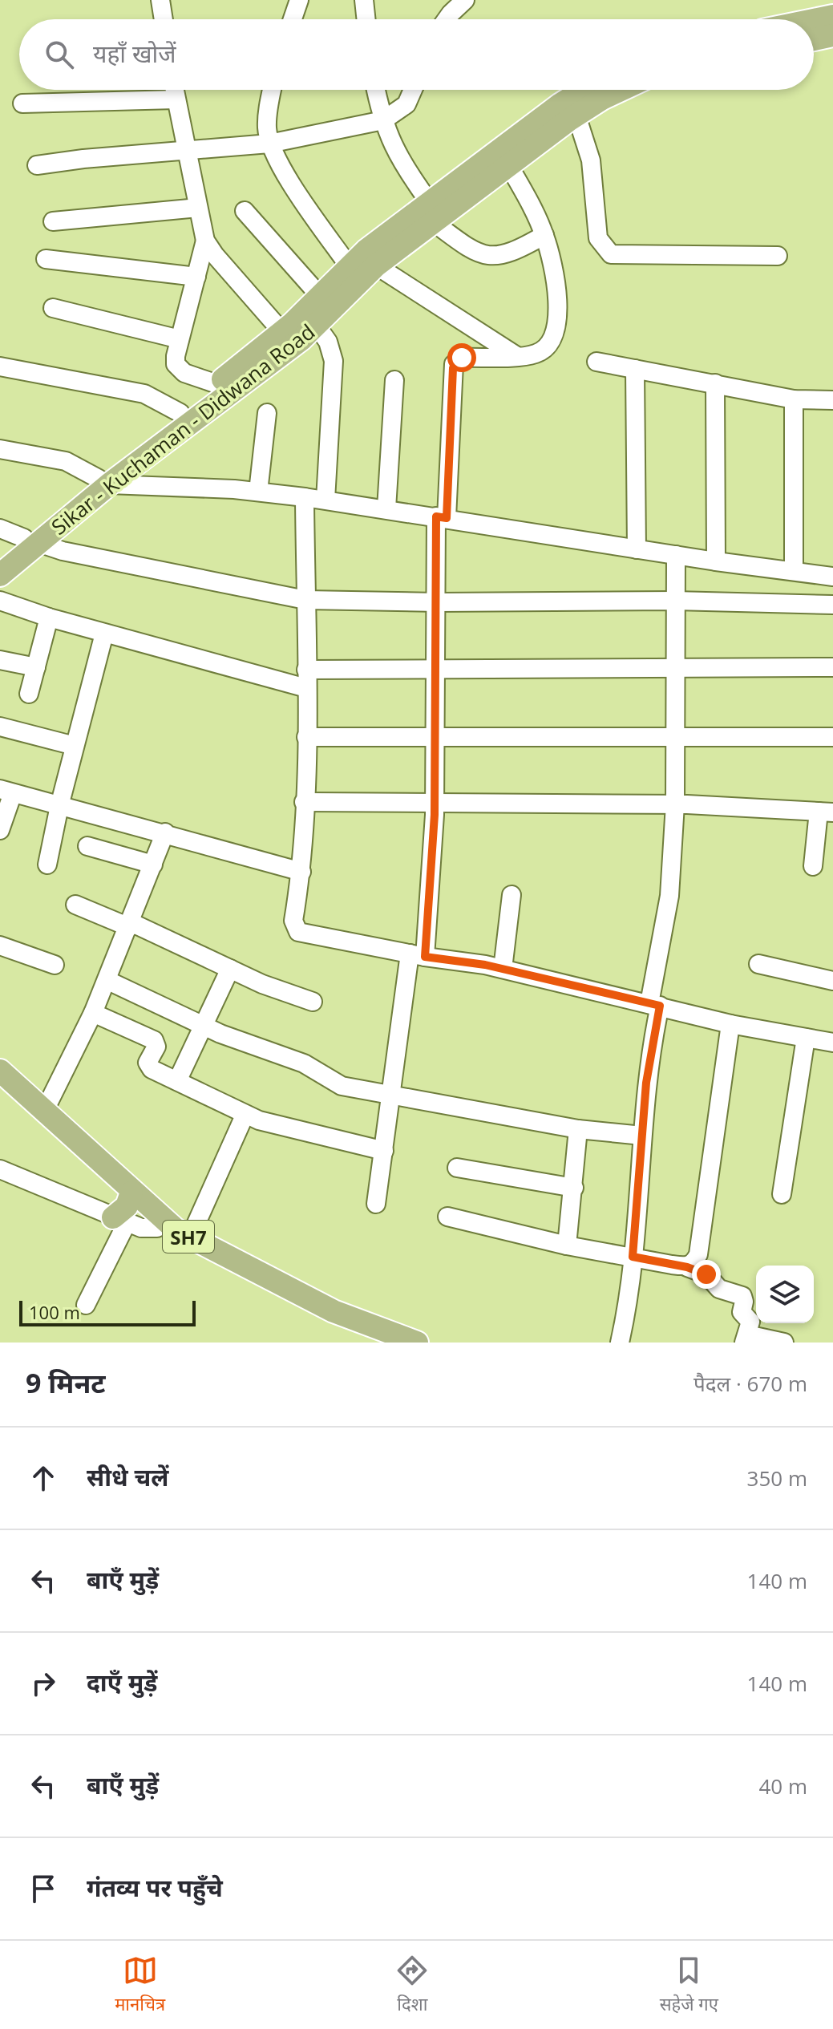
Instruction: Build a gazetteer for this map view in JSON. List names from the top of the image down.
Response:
{
  "streets": {
    "main road": ["Sikar - Kuchaman - Didwana Road", "SH7"]
  },
  "scale_bar": "100 m",
  "page": {
    "search": "यहाँ खोजें",
    "scale": "100 m",
    "heading": ["9 मिनट", "पैदल · 670 m"],
    "list": [
      ["सीधे चलें", "350 m"],
      ["बाएँ मुड़ें", "140 m"],
      ["दाएँ मुड़ें", "140 m"],
      ["बाएँ मुड़ें", "40 m"],
      "गंतव्य पर पहुँचे"
    ],
    "nav": ["मानचित्र", "दिशा", "सहेजे गए"]
  }
}
